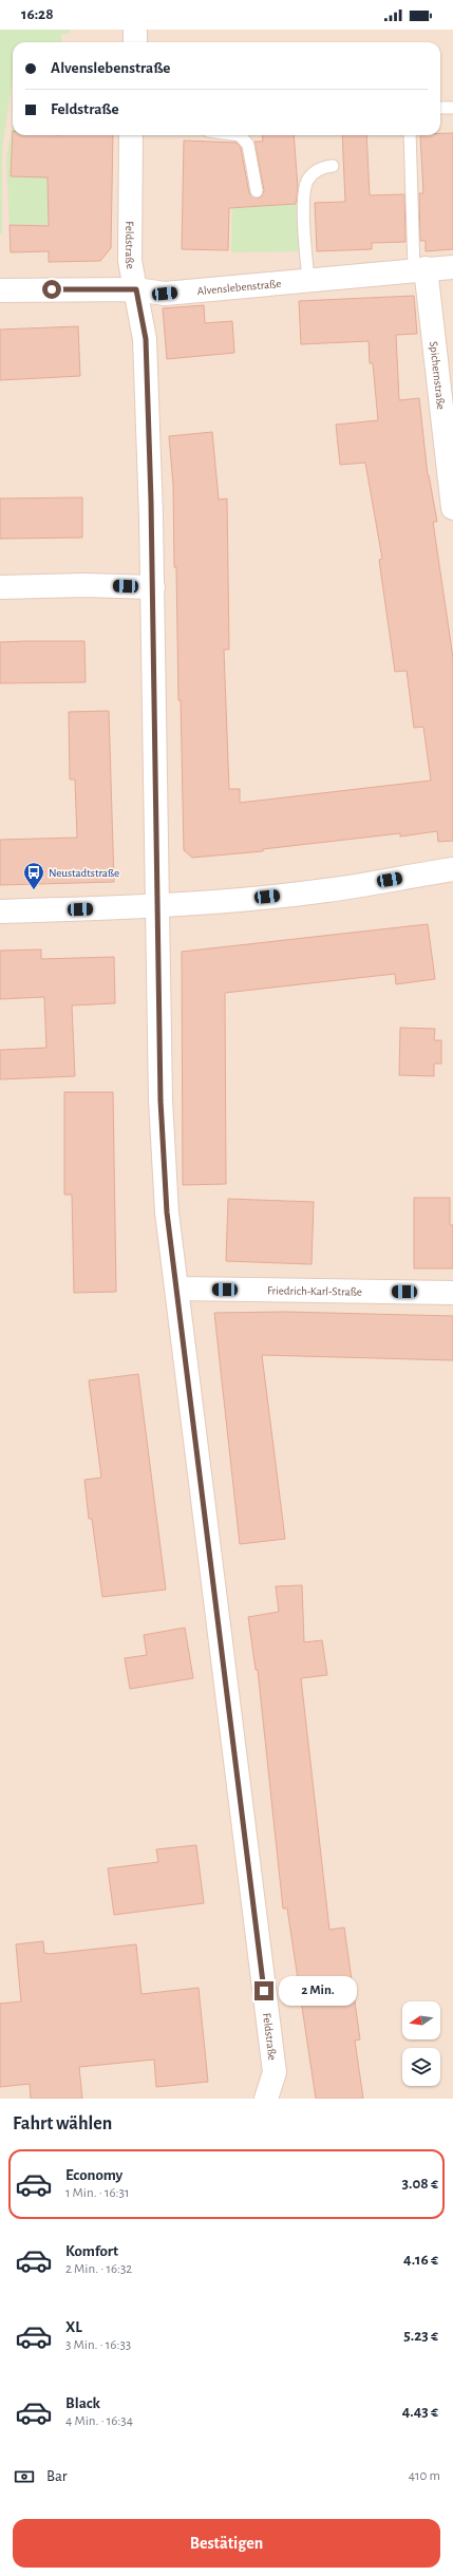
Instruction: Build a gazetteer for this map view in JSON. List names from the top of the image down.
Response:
{
  "streets": {
    "street": [
      "Feldstraße",
      "Alvenslebenstraße",
      "Spichernstraße",
      "Friedrich-Karl-Straße"
    ]
  },
  "crossings": [
    ["Feldstraße", "Alvenslebenstraße"],
    ["Feldstraße", "Friedrich-Karl-Straße"],
    ["Alvenslebenstraße", "Spichernstraße"]
  ],
  "places": {
    "bus stop": ["Neustadtstraße"]
  },
  "north": "left",
  "page": {
    "status": "16:28",
    "banner": ["Alvenslebenstraße", "Feldstraße"],
    "bubble": "2 Min.",
    "heading": "Fahrt wählen",
    "list": [
      {
        "name": "Economy",
        "note": "1 Min. · 16:31",
        "value": "3.08 €"
      },
      {
        "name": "Komfort",
        "note": "2 Min. · 16:32",
        "value": "4.16 €"
      },
      {
        "name": "XL",
        "note": "3 Min. · 16:33",
        "value": "5.23 €"
      },
      {
        "name": "Black",
        "note": "4 Min. · 16:34",
        "value": "4.43 €"
      }
    ],
    "pay": ["Bar", "410 m"],
    "buttons": "Bestätigen"
  }
}
